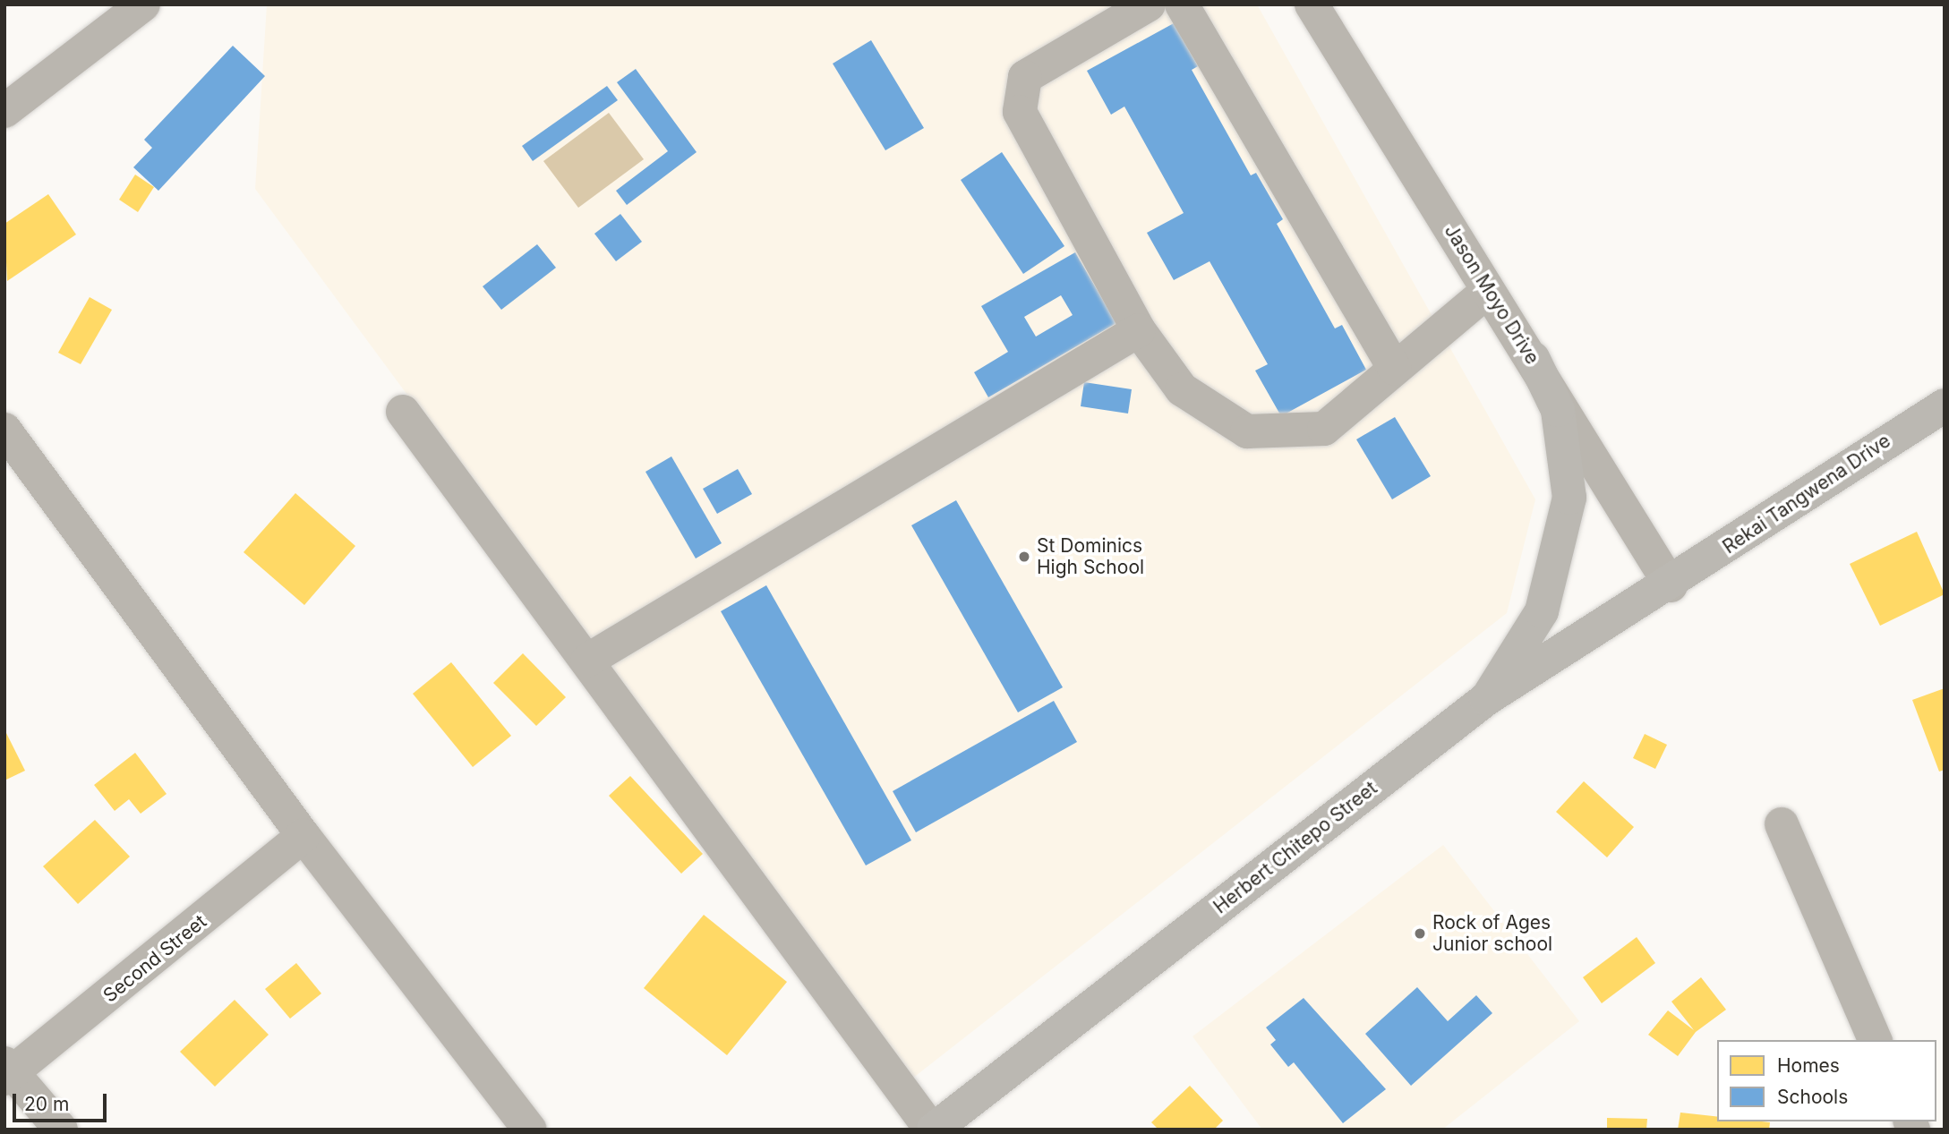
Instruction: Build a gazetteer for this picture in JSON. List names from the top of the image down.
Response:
{
  "streets": {
    "main road": ["Rekai Tangwena Drive", "Herbert Chitepo Street"],
    "street": ["Jason Moyo Drive", "Second Street"]
  },
  "crossings": [
    ["Jason Moyo Drive", "Rekai Tangwena Drive"],
    ["Jason Moyo Drive", "Herbert Chitepo Street"],
    ["Rekai Tangwena Drive", "Herbert Chitepo Street"]
  ],
  "places": ["St Dominics High School", "Rock of Ages Junior school"],
  "legend": ["Homes", "Schools"],
  "scale_bar": "20 m"
}
